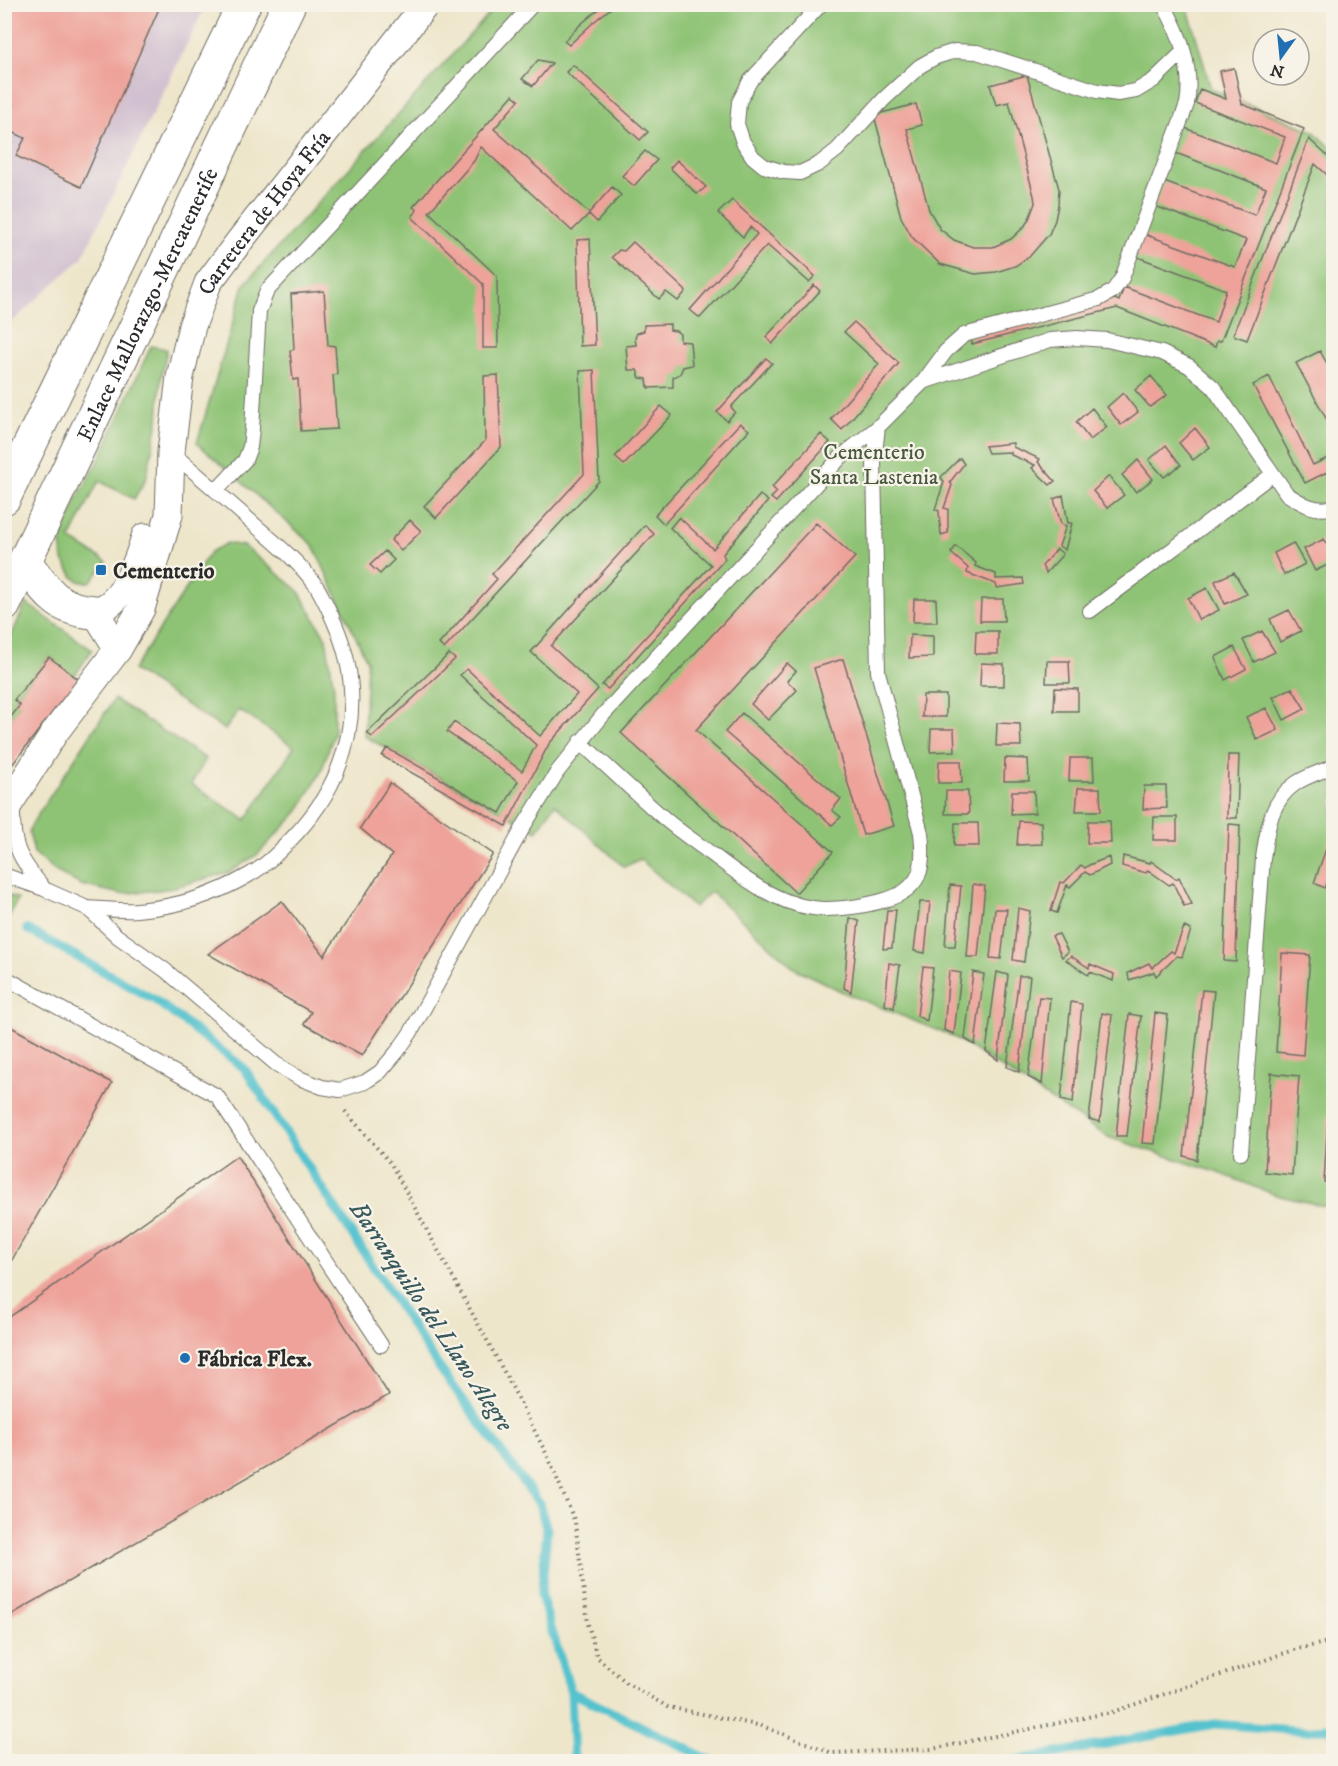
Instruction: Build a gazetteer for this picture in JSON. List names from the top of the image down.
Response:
{
  "streets": {
    "main road": ["Enlace Mallorazgo-Mercatenerife"],
    "street": ["Carretera de Hoya Fría"]
  },
  "water": ["Barranquillo del Llano Alegre"],
  "parks": ["Cementerio Santa Lastenia"],
  "places": {
    "transit": ["Cementerio"],
    "other": ["Fábrica Flex."]
  },
  "north": "bottom"
}
